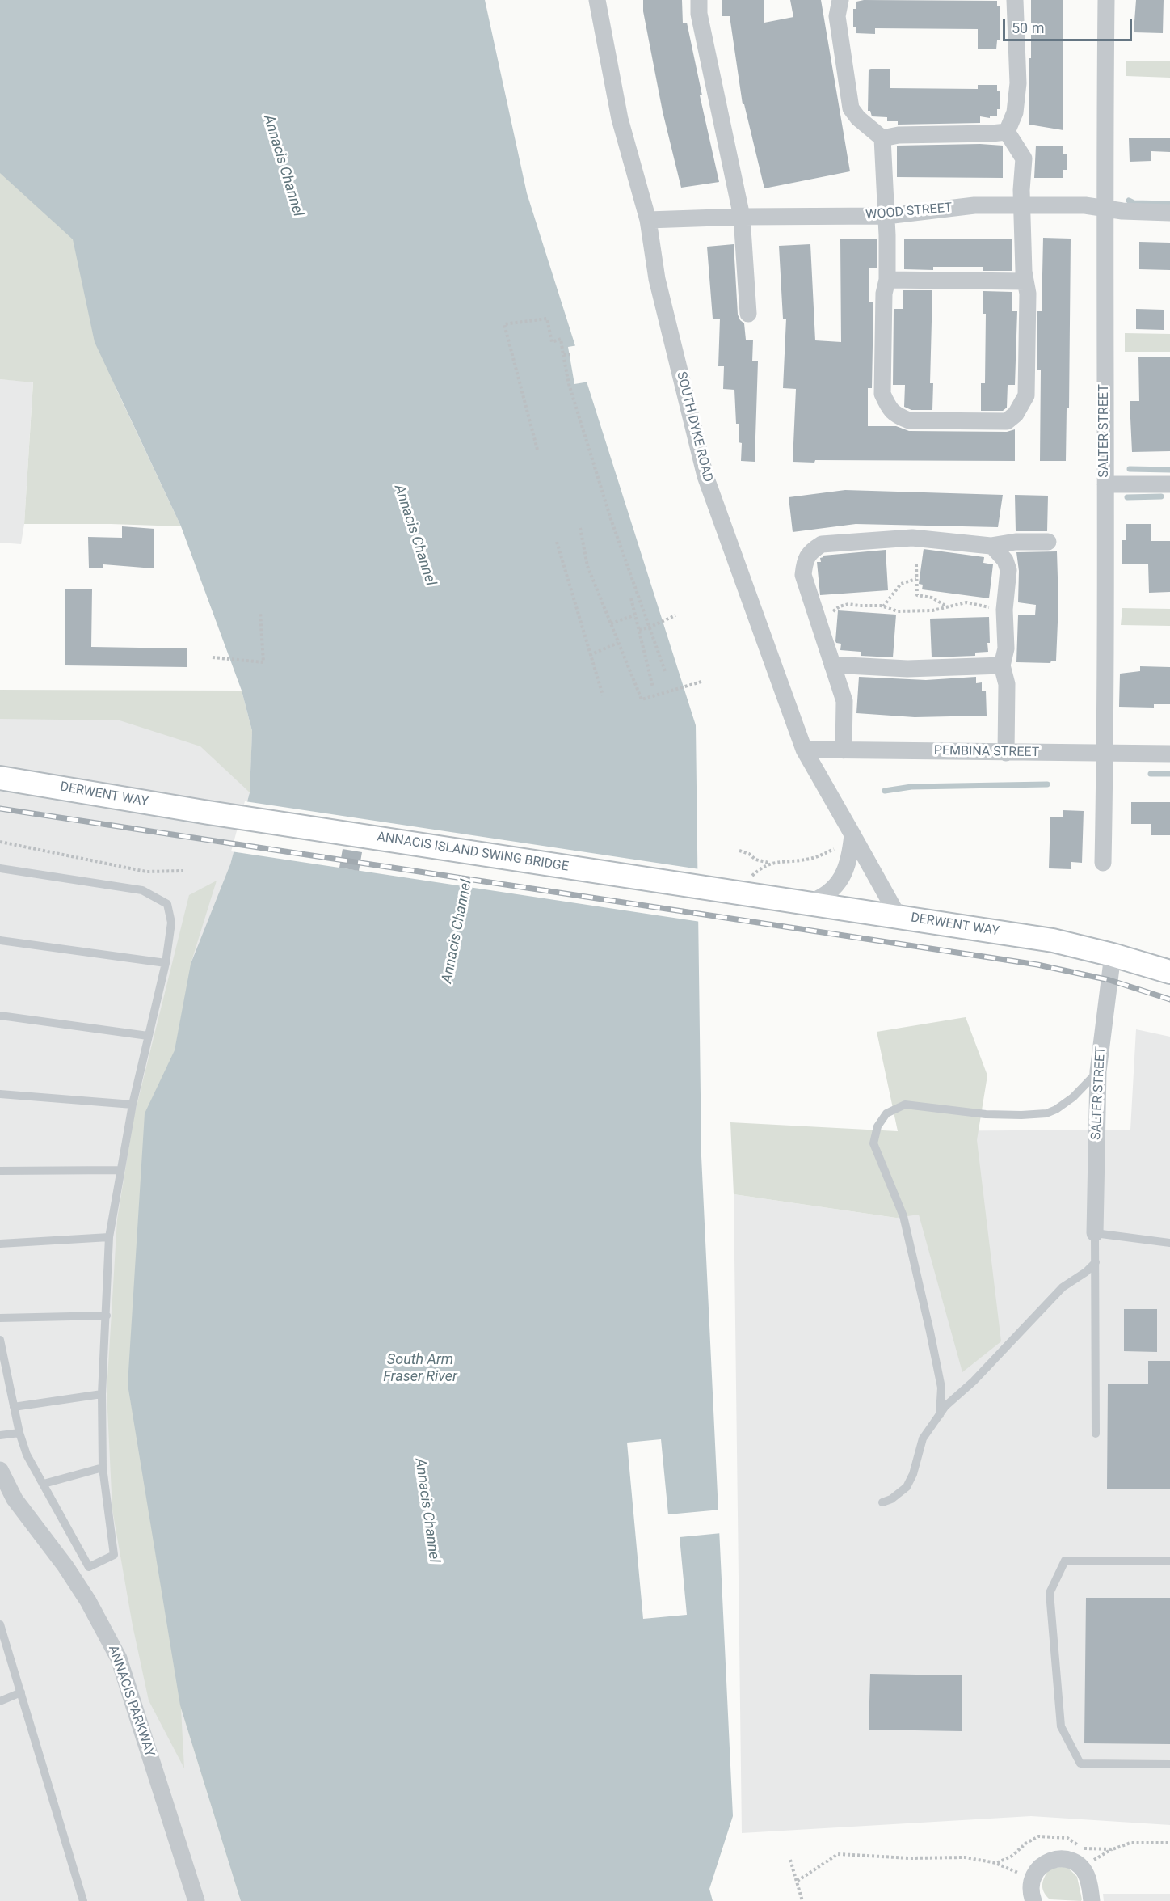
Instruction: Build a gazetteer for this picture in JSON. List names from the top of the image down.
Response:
{
  "streets": {
    "main road": ["DERWENT WAY", "ANNACIS ISLAND SWING BRIDGE"],
    "street": [
      "WOOD STREET",
      "SOUTH DYKE ROAD",
      "SALTER STREET",
      "PEMBINA STREET",
      "ANNACIS PARKWAY"
    ]
  },
  "crossings": [
    ["WOOD STREET", "SOUTH DYKE ROAD"],
    ["WOOD STREET", "SALTER STREET"],
    ["SOUTH DYKE ROAD", "PEMBINA STREET"],
    ["SOUTH DYKE ROAD", "DERWENT WAY"],
    ["SALTER STREET", "PEMBINA STREET"],
    ["SALTER STREET", "DERWENT WAY"],
    ["DERWENT WAY", "ANNACIS ISLAND SWING BRIDGE"]
  ],
  "water": ["Annacis Channel", "South Arm Fraser River"],
  "scale_bar": "50 m"
}
